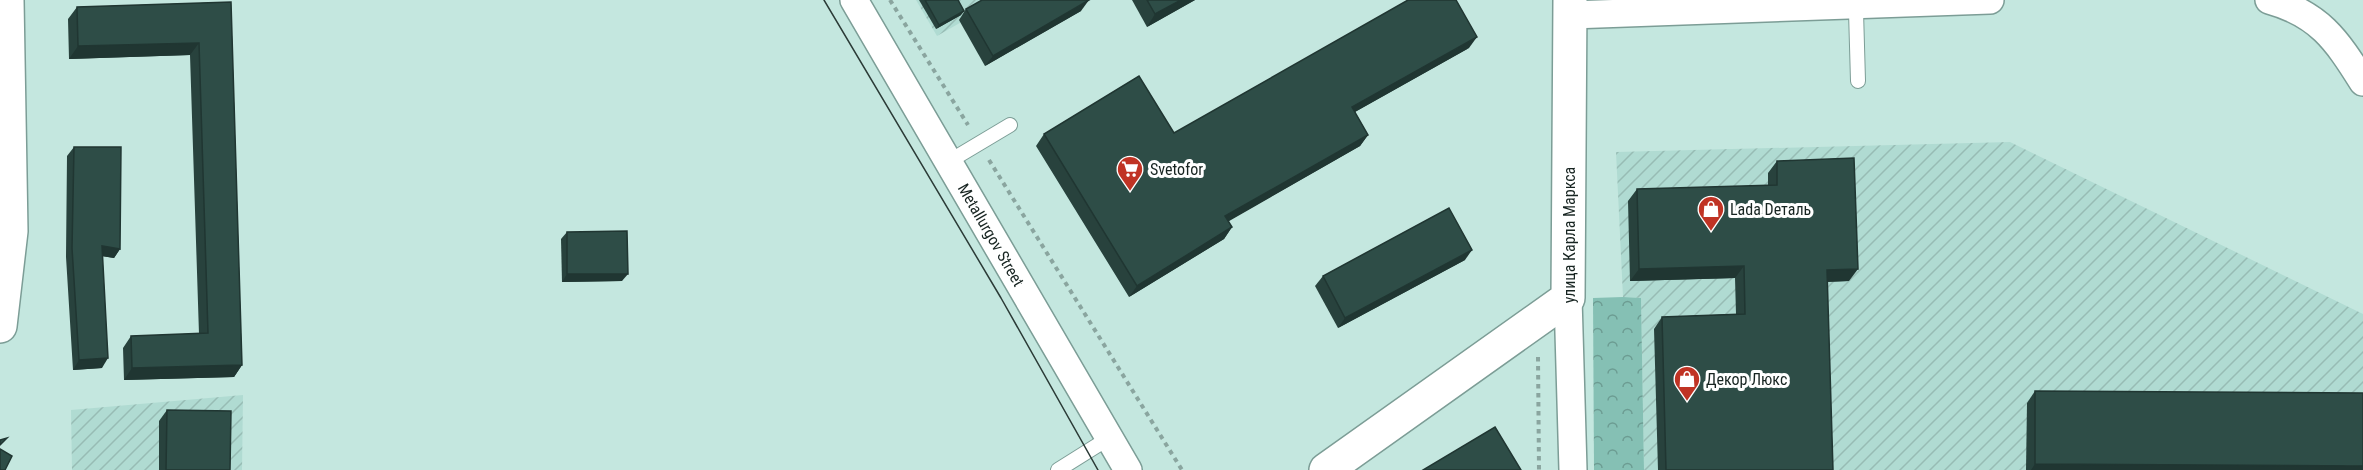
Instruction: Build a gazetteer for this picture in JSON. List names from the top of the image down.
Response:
{
  "streets": {
    "main road": ["улица Карла Маркса"],
    "street": ["Metallurgov Street"]
  },
  "places": {
    "supermarket": ["Svetofor"],
    "shop": ["Lada Dеталь", "Декор Люкс"]
  }
}
